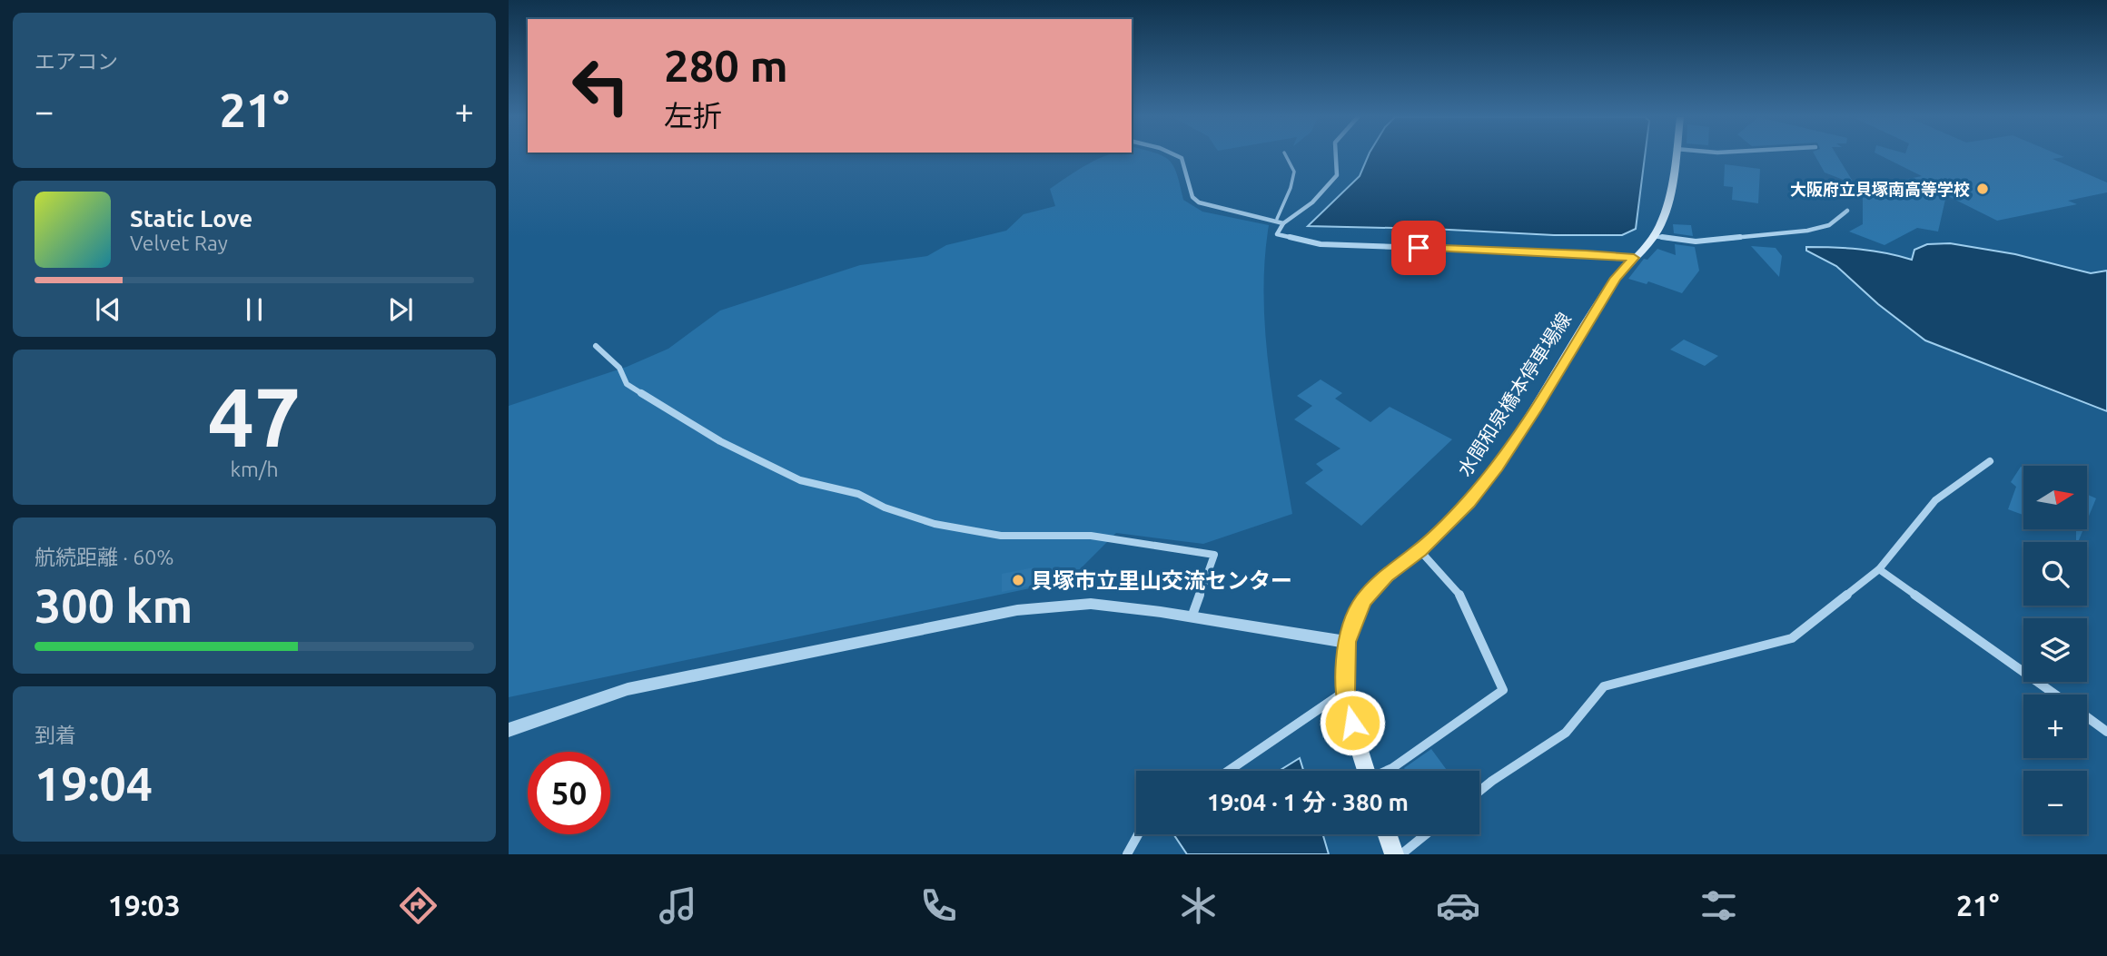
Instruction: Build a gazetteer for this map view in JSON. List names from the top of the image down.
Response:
{
  "streets": {
    "main road": ["水間和泉橋本停車場線"]
  },
  "places": ["大阪府立貝塚南高等学校", "貝塚市立里山交流センター"],
  "north": "right",
  "page": {
    "tile": [
      "エアコン",
      ["47", "km/h"],
      ["航続距離 · 60%", "300 km"],
      ["到着", "19:04"]
    ],
    "turn": ["280 m", "左折"],
    "heat": ["−", "21°", "+"],
    "song": ["Static Love", "Velvet Ray"],
    "map_buttons": ["+", "−"],
    "limit": "50",
    "trip": "19:04 · 1 分 · 380 m",
    "tabs": ["19:03", "21°"]
  }
}
